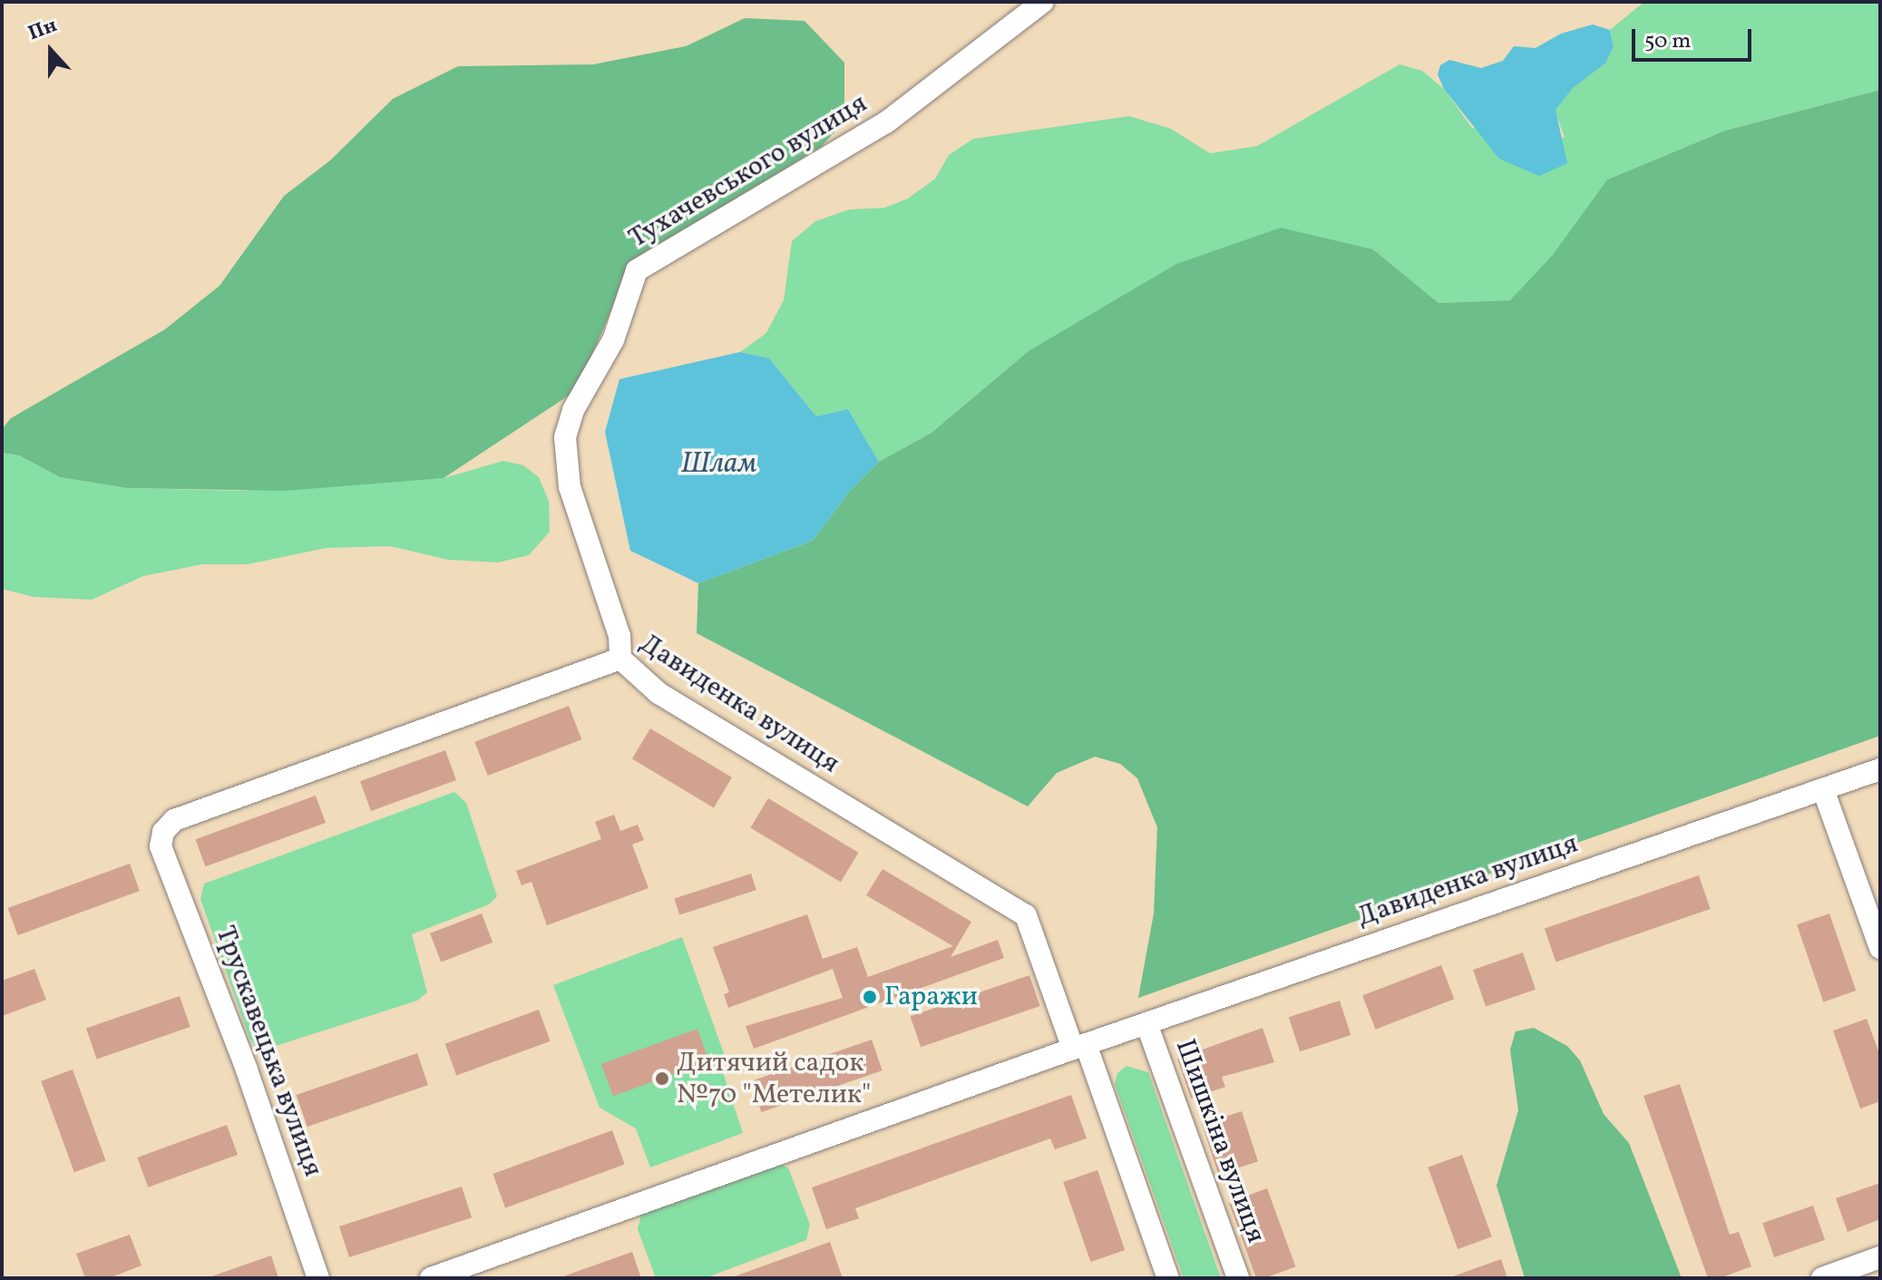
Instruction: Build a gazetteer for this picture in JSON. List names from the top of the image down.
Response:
{
  "streets": {
    "street": [
      "Тухачевського вулиця",
      "Давиденка вулиця",
      "Трускавецька вулиця",
      "Шишкiна вулиця"
    ]
  },
  "crossings": [
    ["Тухачевського вулиця", "Давиденка вулиця"],
    ["Давиденка вулиця", "Трускавецька вулиця"],
    ["Давиденка вулиця", "Шишкiна вулиця"]
  ],
  "water": ["Шлам"],
  "places": ["Гаражи", "Дитячий садок №70 \"Метелик\""],
  "scale_bar": "50 m",
  "north": "top"
}
